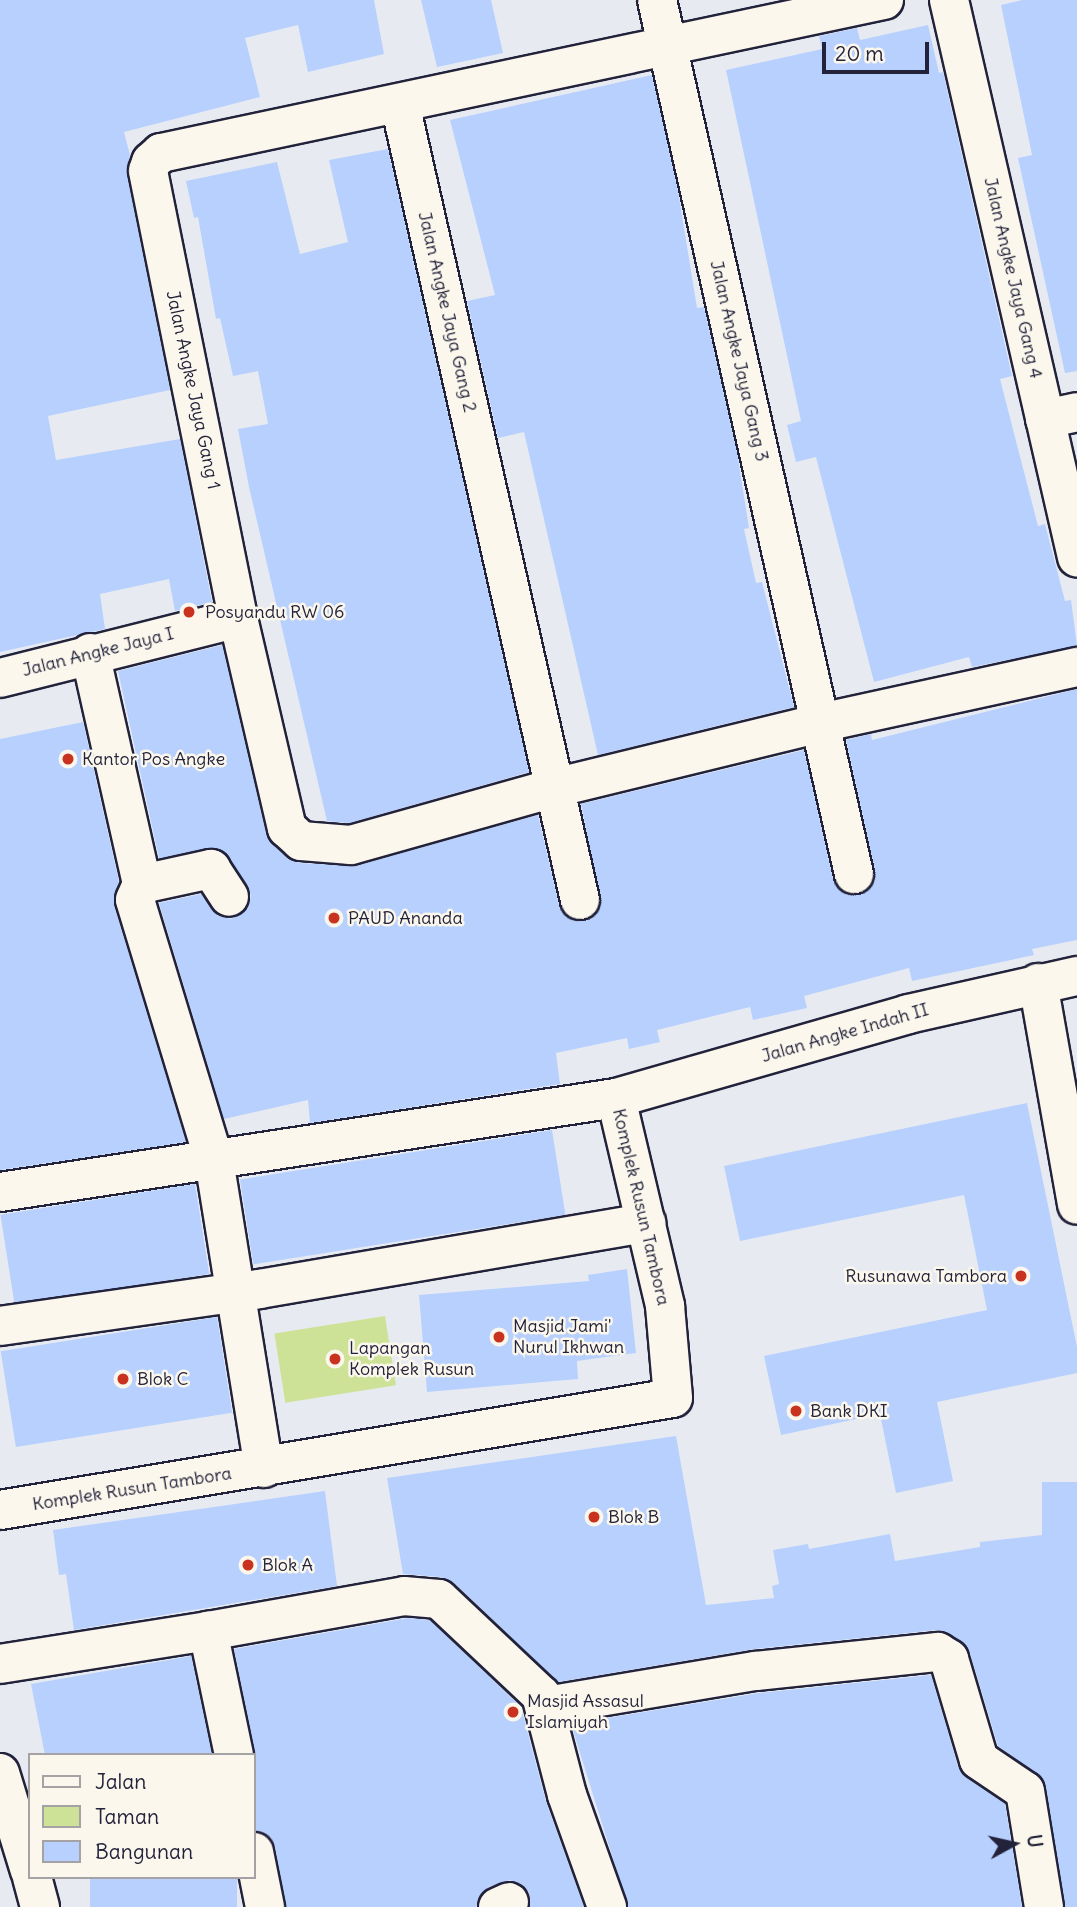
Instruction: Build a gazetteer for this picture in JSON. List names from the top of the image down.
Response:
{
  "streets": {
    "street": [
      "Jalan Angke Jaya Gang 4",
      "Jalan Angke Jaya Gang 2",
      "Jalan Angke Jaya Gang 3",
      "Jalan Angke Jaya Gang 1",
      "Jalan Angke Jaya I",
      "Jalan Angke Indah II",
      "Komplek Rusun Tambora"
    ]
  },
  "crossings": [
    ["Jalan Angke Jaya Gang 2", "Jalan Angke Jaya Gang 1"],
    ["Jalan Angke Jaya Gang 1", "Jalan Angke Jaya I"],
    ["Jalan Angke Indah II", "Komplek Rusun Tambora"]
  ],
  "places": [
    "Posyandu RW 06",
    "Kantor Pos Angke",
    "PAUD Ananda",
    "Rusunawa Tambora",
    "Masjid Jami' Nurul Ikhwan",
    "Lapangan Komplek Rusun",
    "Blok C",
    "Bank DKI",
    "Blok B",
    "Blok A",
    "Masjid Assasul Islamiyah"
  ],
  "legend": ["Jalan", "Taman", "Bangunan"],
  "scale_bar": "20 m",
  "north": "right"
}
